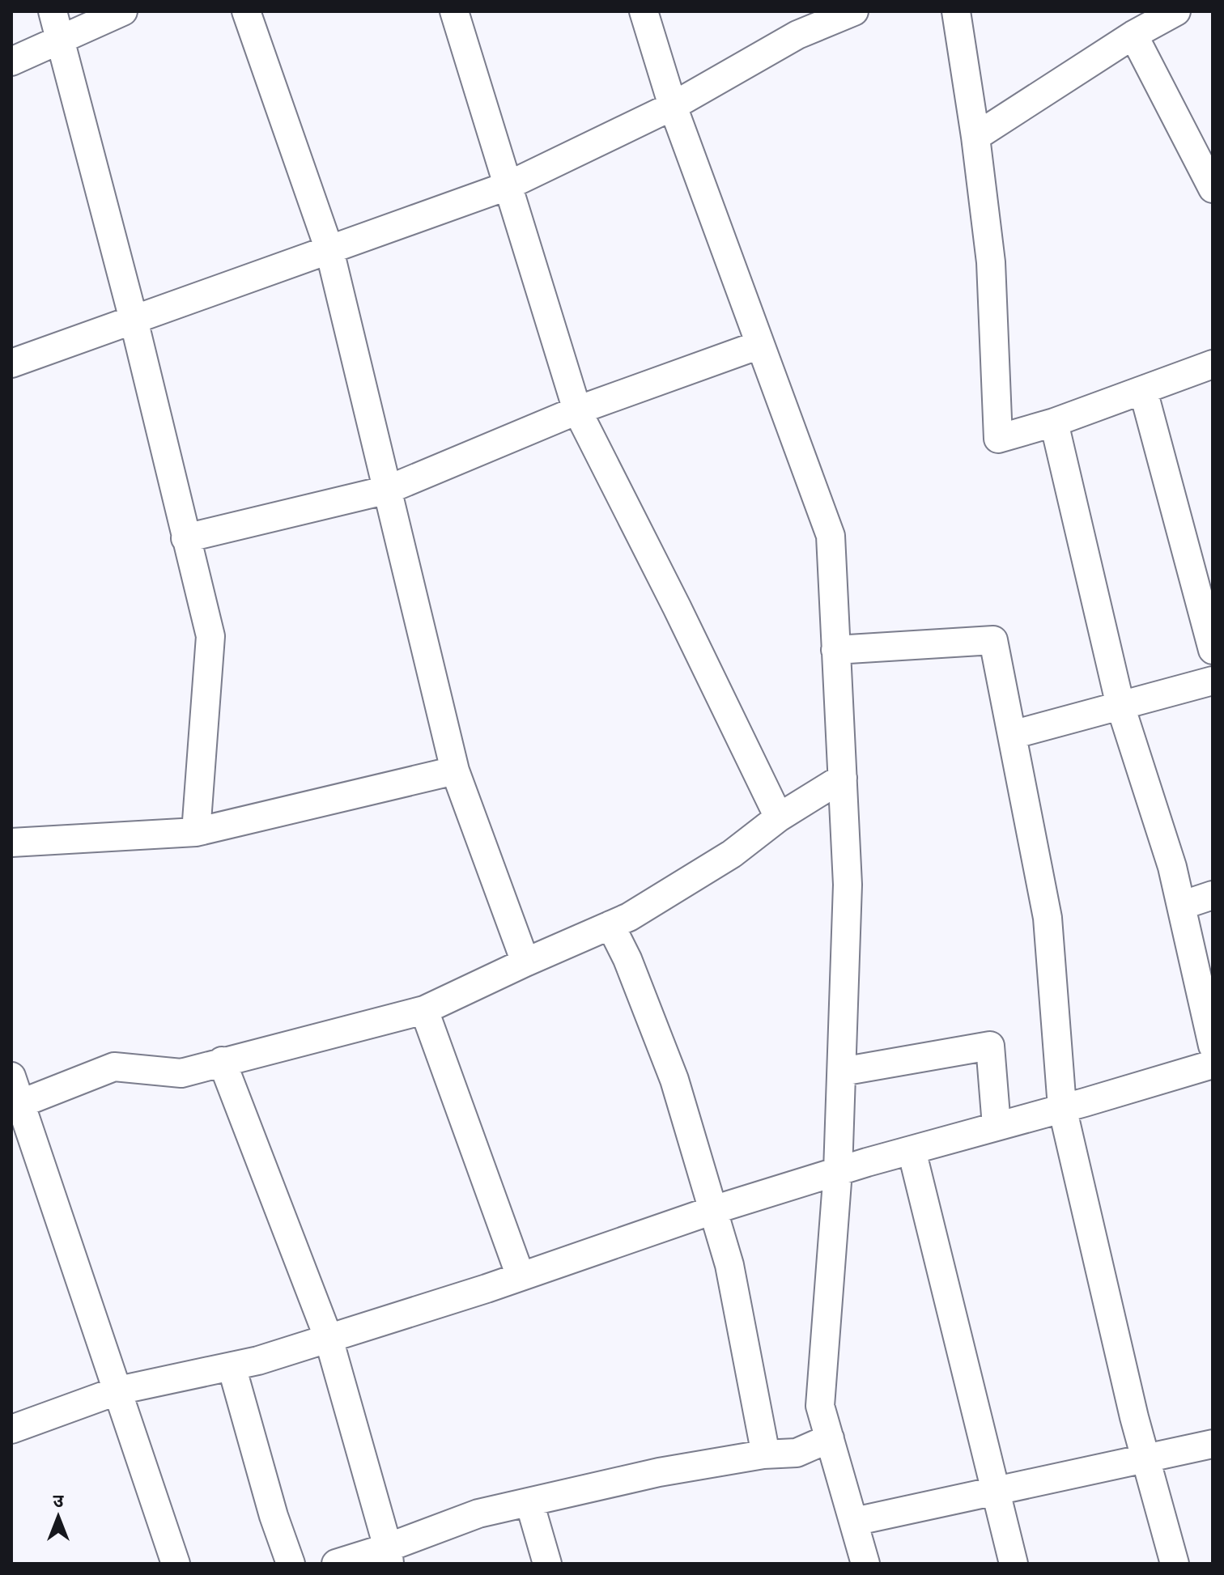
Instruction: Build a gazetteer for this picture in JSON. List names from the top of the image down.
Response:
{
  "north": "top"
}
